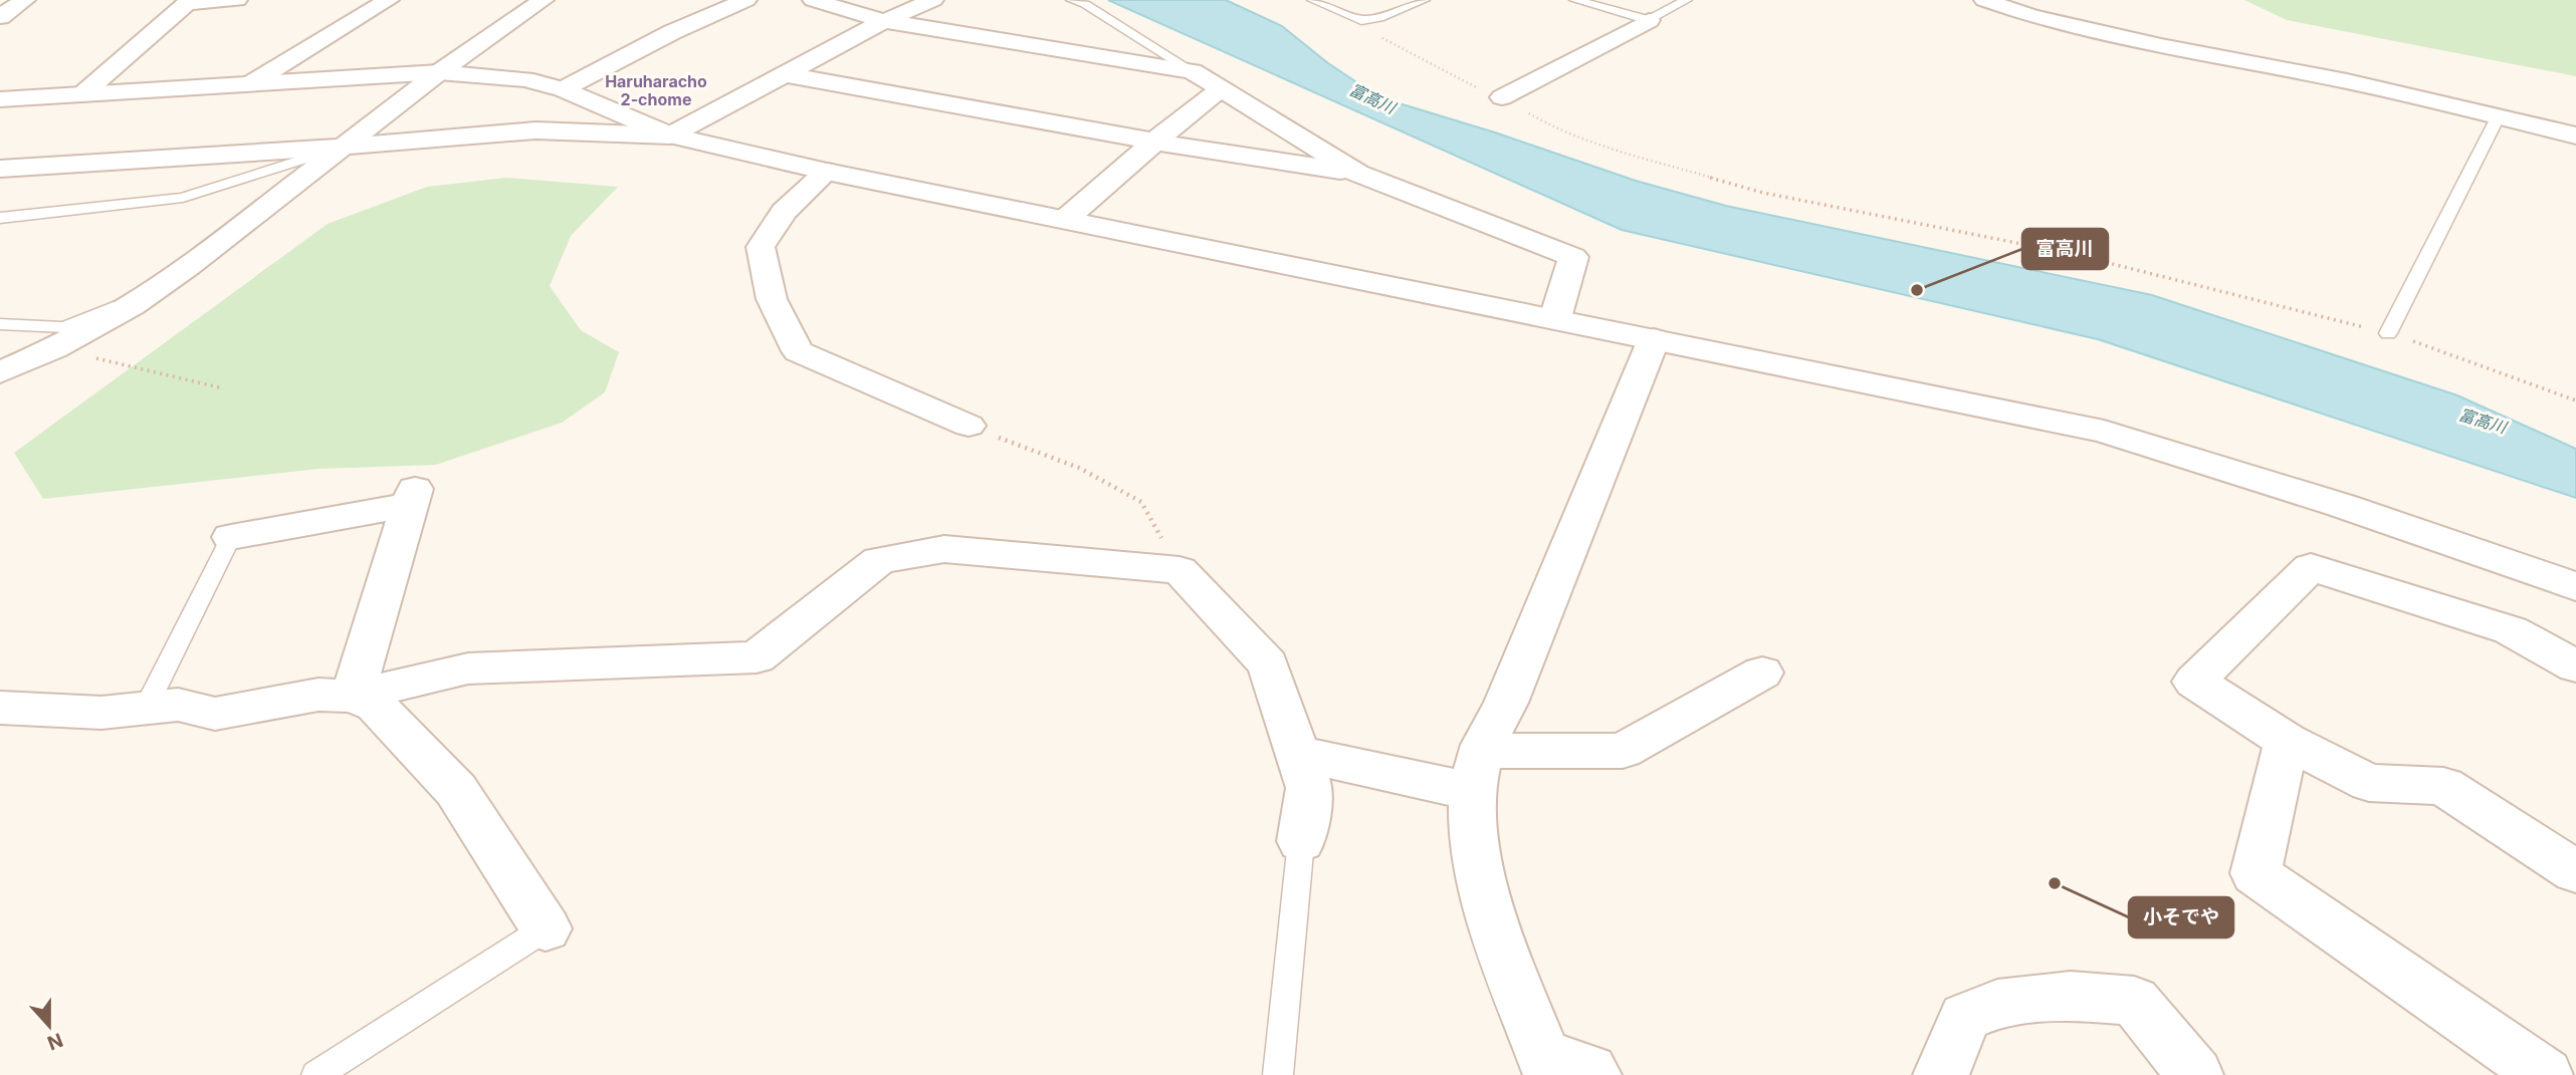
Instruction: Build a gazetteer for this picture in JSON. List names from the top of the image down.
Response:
{
  "districts": ["Haruharacho 2-chome"],
  "water": ["富高川"],
  "places": ["富高川", "小そでや"],
  "north": "bottom"
}
